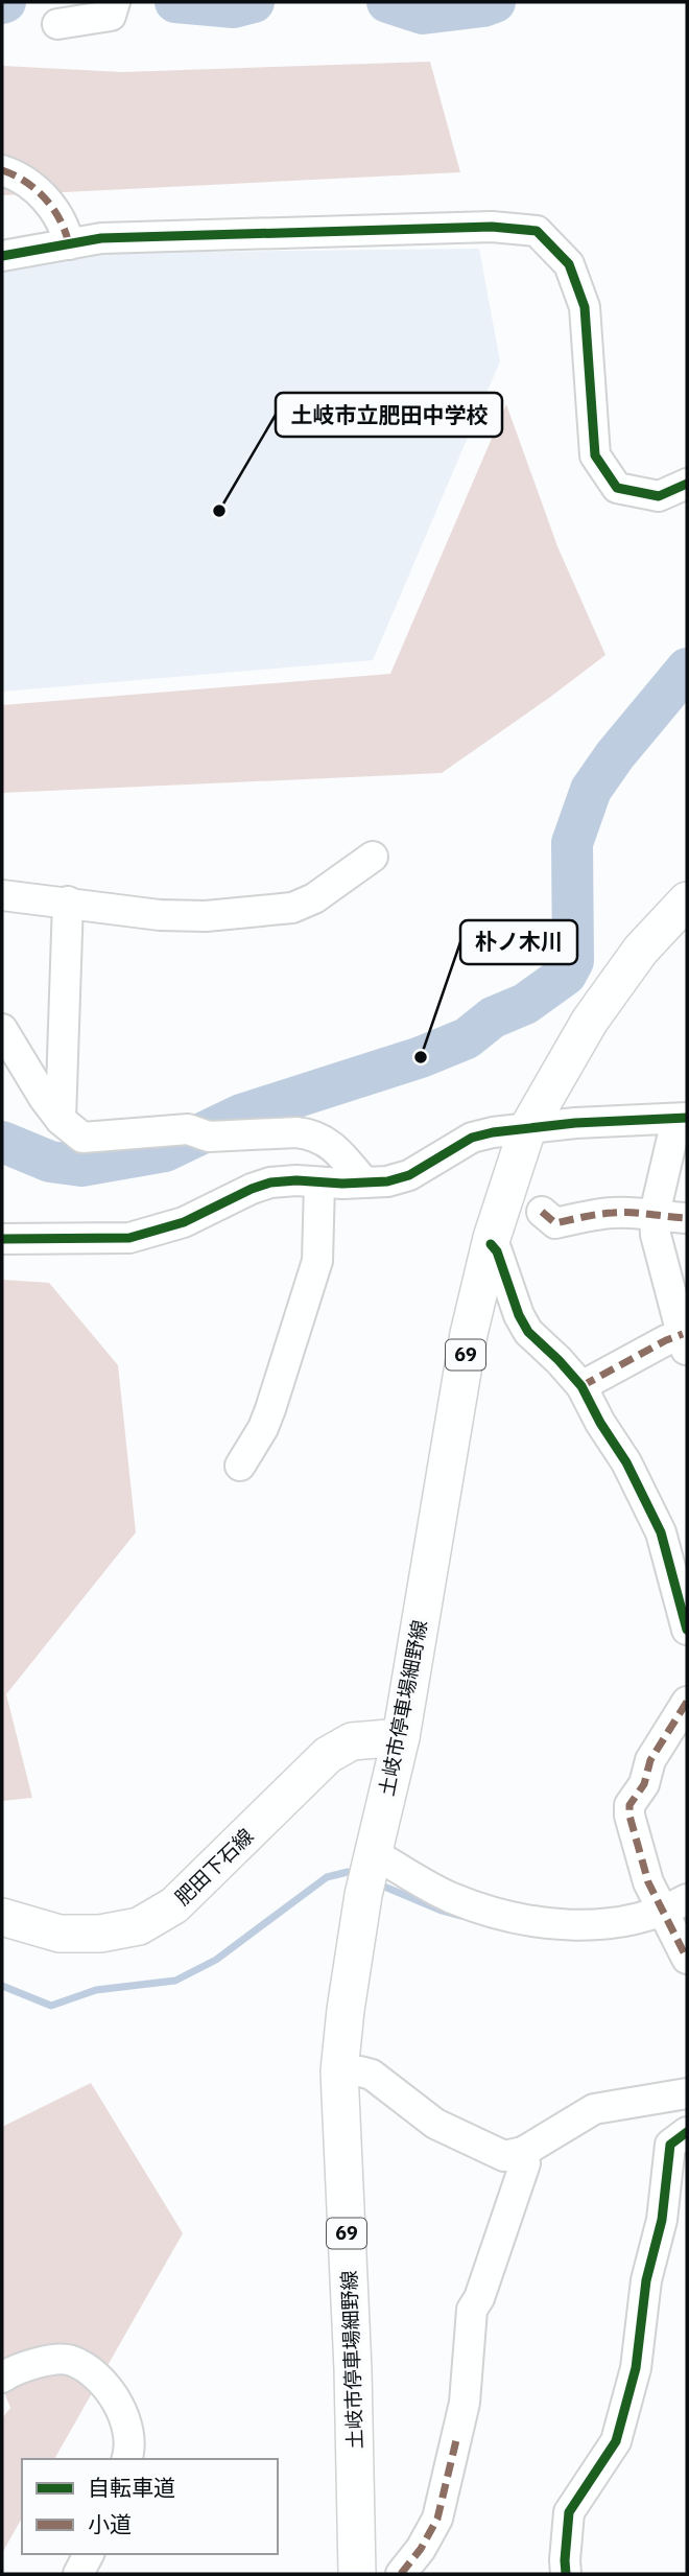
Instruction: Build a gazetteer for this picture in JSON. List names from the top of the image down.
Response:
{
  "streets": {
    "main road": ["69", "土岐市停車場細野線", "肥田下石線"]
  },
  "crossings": [
    ["土岐市停車場細野線", "肥田下石線"]
  ],
  "places": ["土岐市立肥田中学校", "朴ノ木川"],
  "legend": ["自転車道", "小道"]
}
